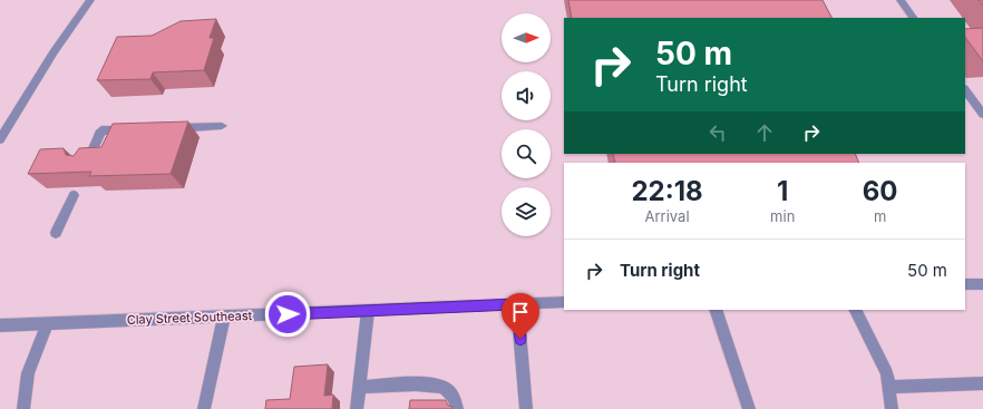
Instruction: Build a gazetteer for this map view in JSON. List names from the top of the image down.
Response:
{
  "streets": {
    "street": ["Clay Street Southeast"]
  },
  "north": "right",
  "page": {
    "turn": ["50 m", "Turn right"],
    "eta": [
      "22:18",
      "Arrival",
      "1",
      "min",
      "60",
      "m"
    ],
    "list": [
      {
        "name": "Turn right",
        "value": "50 m"
      }
    ]
  }
}
